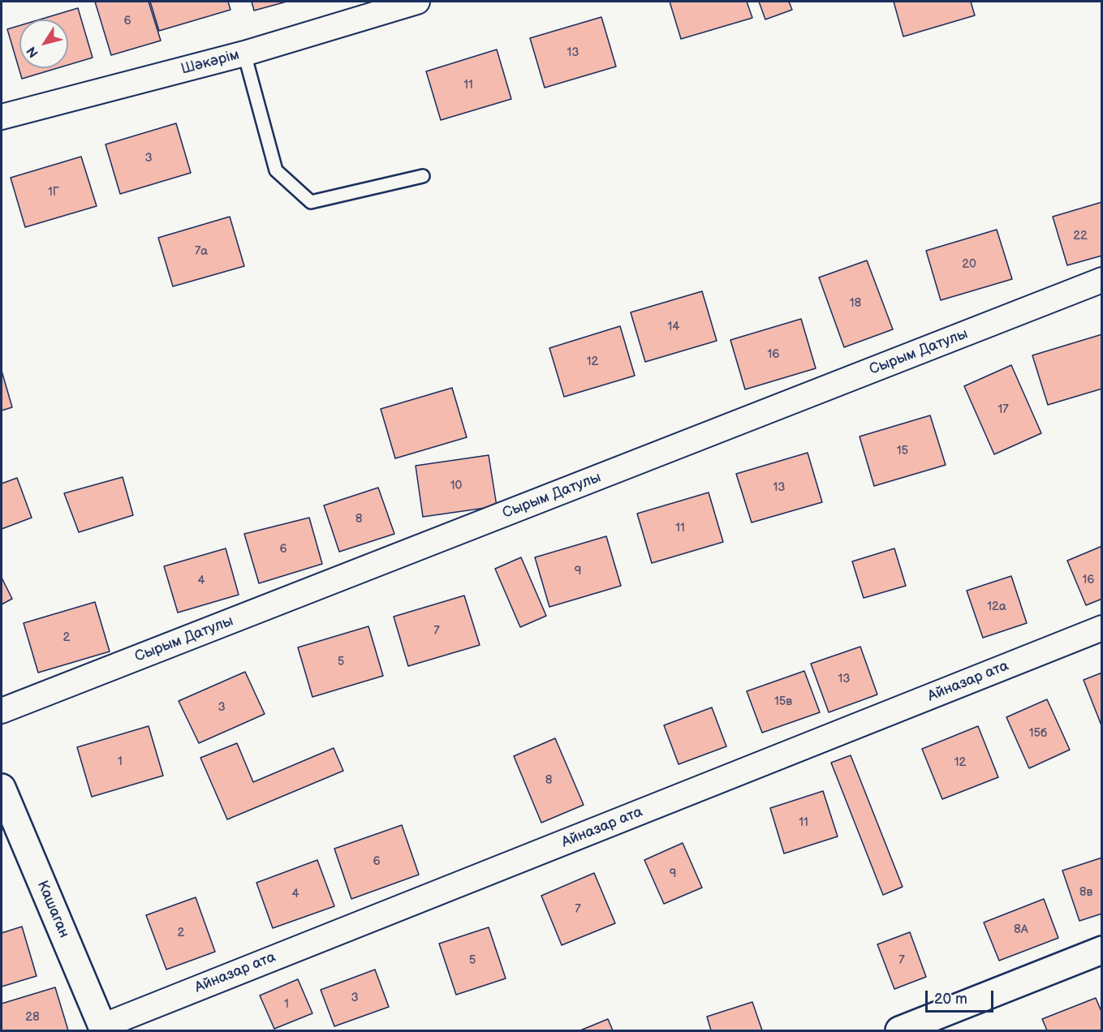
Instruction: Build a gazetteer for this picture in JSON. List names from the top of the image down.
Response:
{
  "streets": {
    "street": [
      "Шәкәрім",
      "Сырым Датулы",
      "Айназар ата",
      "Кашаган"
    ]
  },
  "crossings": [
    ["Айназар ата", "Кашаган"]
  ],
  "house_numbers": [
    "6",
    "13",
    "11",
    "3",
    "1Г",
    "22",
    "7а",
    "20",
    "18",
    "14",
    "16",
    "12",
    "17",
    "15",
    "10",
    "13",
    "8",
    "11",
    "6",
    "9",
    "16",
    "4",
    "12а",
    "7",
    "2",
    "5",
    "13",
    "15в",
    "3",
    "15б",
    "1",
    "12",
    "8",
    "11",
    "6",
    "9",
    "8в",
    "4",
    "7",
    "8А",
    "2",
    "5",
    "7",
    "3",
    "1",
    "28"
  ],
  "scale_bar": "20 m",
  "north": "bottom left"
}
